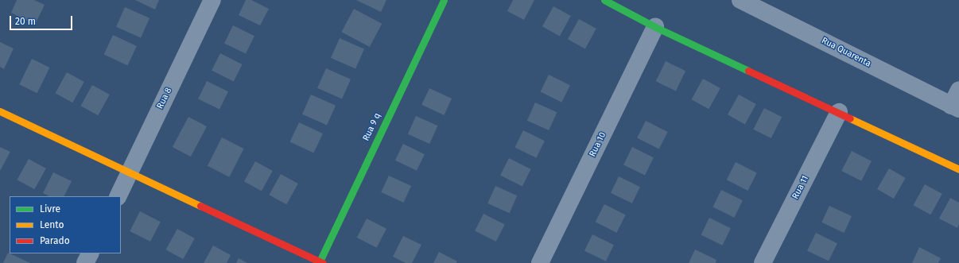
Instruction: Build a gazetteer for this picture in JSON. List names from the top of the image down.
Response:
{
  "streets": {
    "street": [
      "Rua Quarenta",
      "Rua 8",
      "Rua 9 q",
      "Rua 10",
      "Rua 11"
    ]
  },
  "legend": ["Livre", "Lento", "Parado"],
  "scale_bar": "20 m"
}
